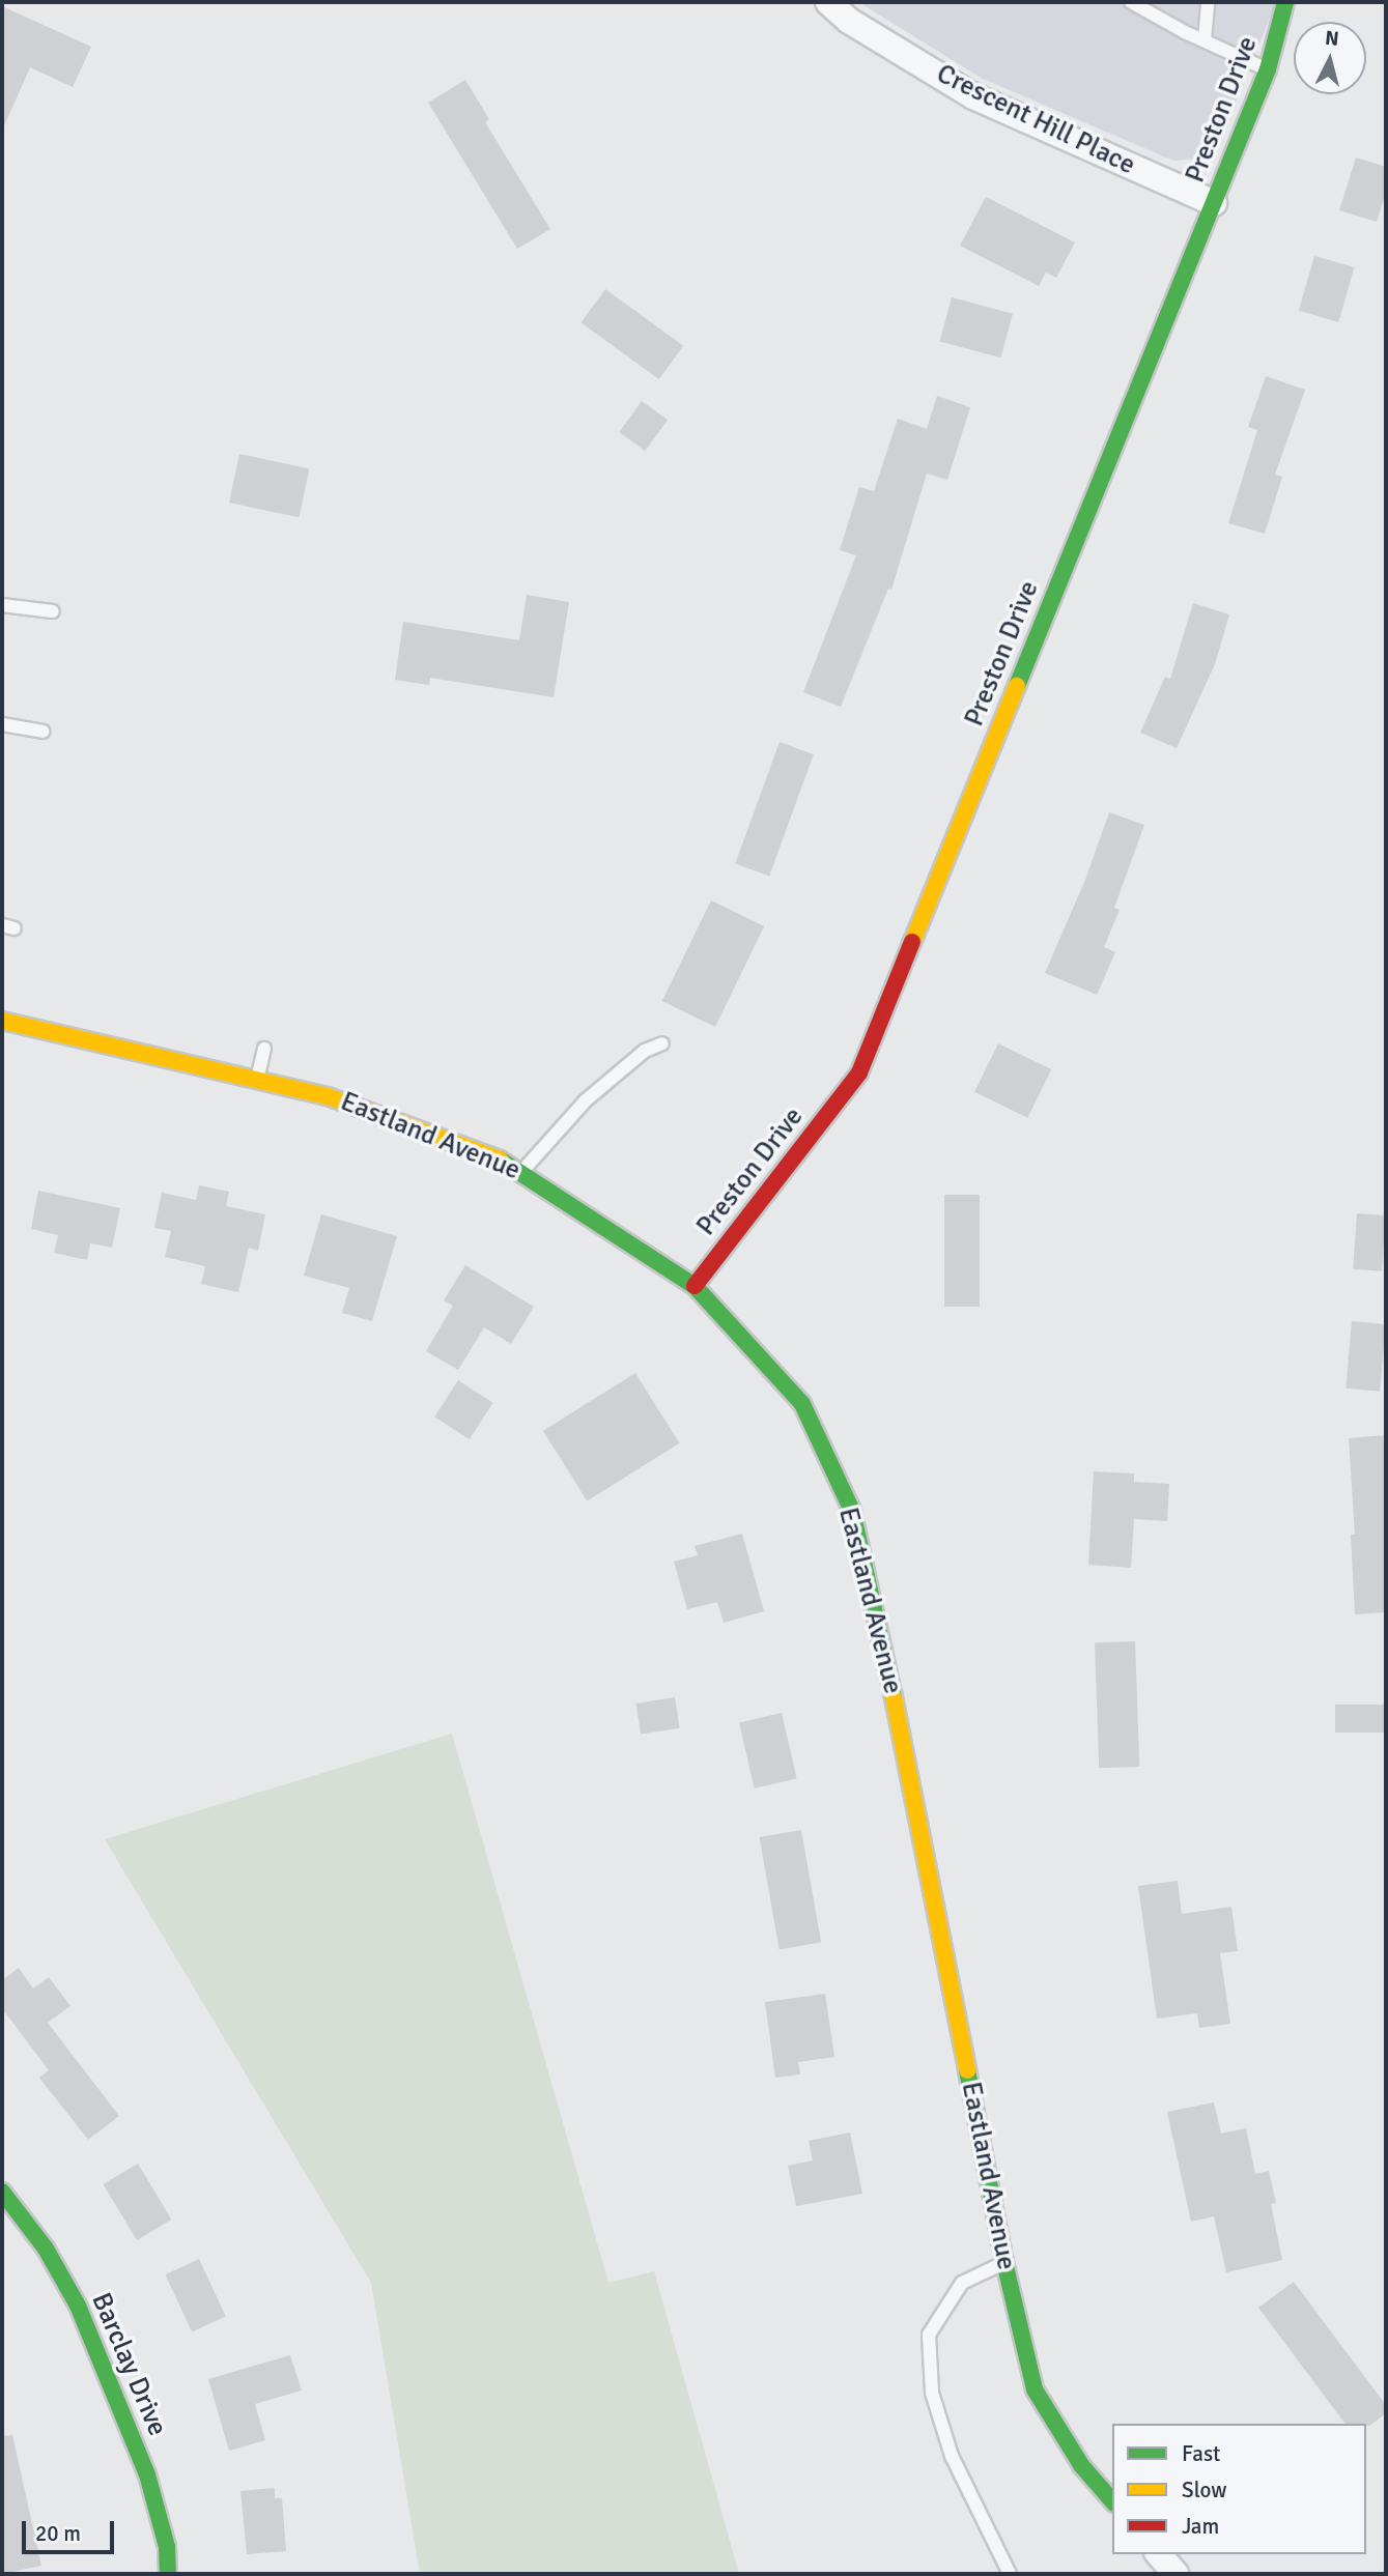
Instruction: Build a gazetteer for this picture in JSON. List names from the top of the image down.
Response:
{
  "streets": {
    "street": [
      "Preston Drive",
      "Crescent Hill Place",
      "Eastland Avenue",
      "Barclay Drive"
    ]
  },
  "crossings": [
    ["Preston Drive", "Crescent Hill Place"],
    ["Preston Drive", "Eastland Avenue"]
  ],
  "legend": ["Fast", "Slow", "Jam"],
  "scale_bar": "20 m",
  "north": "top"
}
